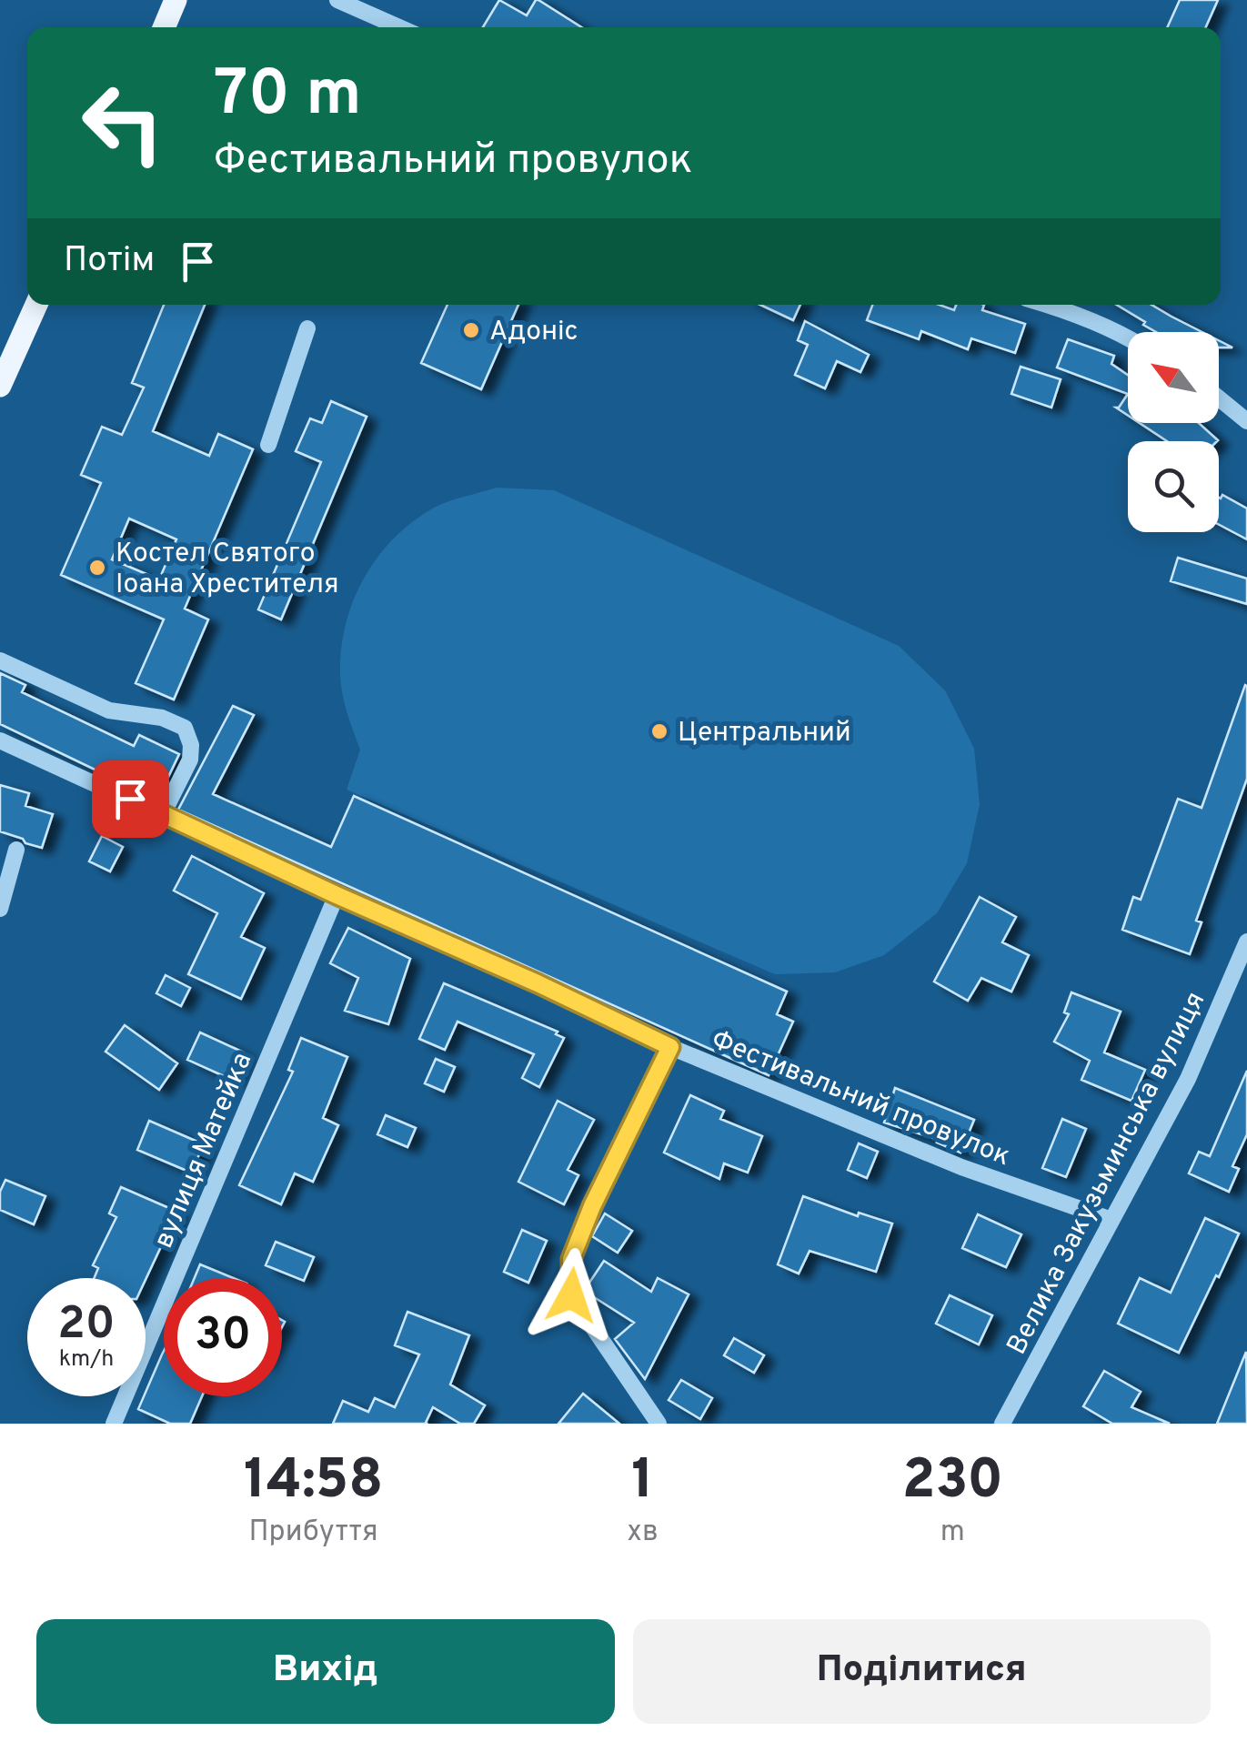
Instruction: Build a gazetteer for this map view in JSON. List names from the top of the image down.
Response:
{
  "streets": {
    "street": ["Фестивальний провулок", "вулиця Матейка", "Велика Закузьминська вулиця"]
  },
  "crossings": [
    ["Фестивальний провулок", "вулиця Матейка"],
    ["Фестивальний провулок", "Велика Закузьминська вулиця"]
  ],
  "places": ["Адоніс", "Костел Святого Іоана Хрестителя", "Центральний"],
  "north": "top left",
  "page": {
    "turn": ["70 m", "Фестивальний провулок"],
    "then": "Потім",
    "speed": "20 km/h",
    "limit": "30",
    "eta": [
      "14:58",
      "Прибуття",
      "1",
      "хв",
      "230",
      "m"
    ],
    "buttons": ["Вихід", "Поділитися"]
  }
}
